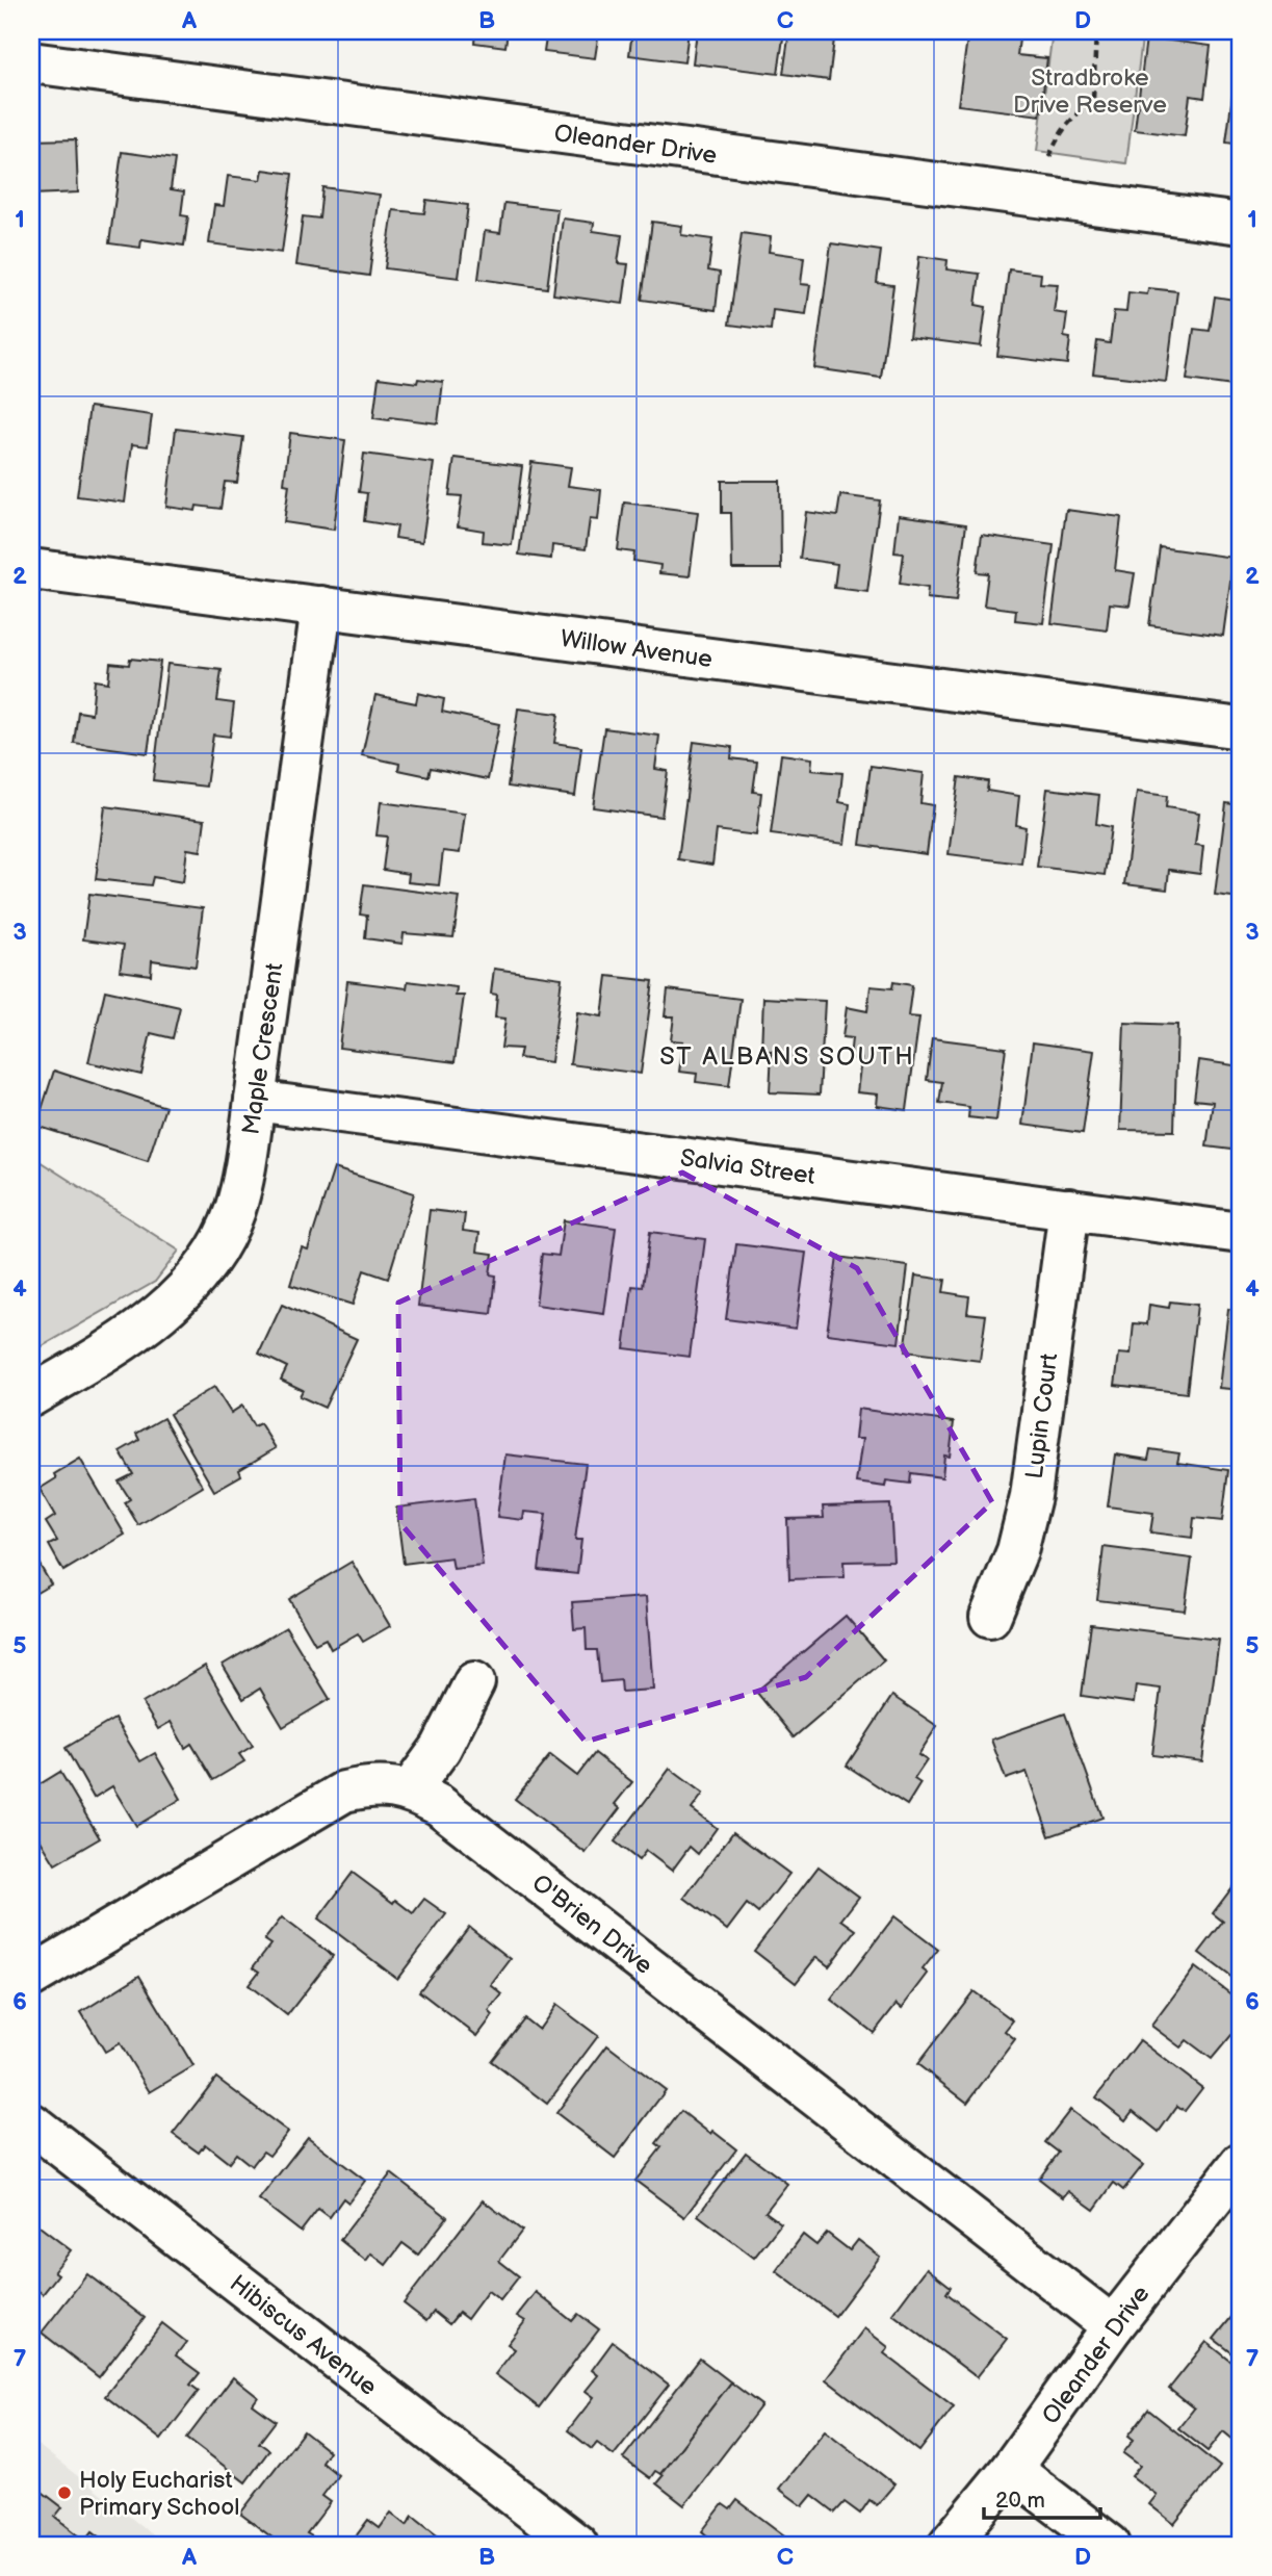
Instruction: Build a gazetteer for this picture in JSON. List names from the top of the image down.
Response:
{
  "streets": {
    "street": [
      "Oleander Drive",
      "Willow Avenue",
      "Maple Crescent",
      "Salvia Street",
      "Lupin Court",
      "O'Brien Drive",
      "Hibiscus Avenue"
    ]
  },
  "crossings": [
    ["Oleander Drive", "O'Brien Drive"],
    ["Willow Avenue", "Maple Crescent"],
    ["Maple Crescent", "Salvia Street"],
    ["Salvia Street", "Lupin Court"]
  ],
  "districts": ["ST ALBANS SOUTH"],
  "parks": ["Stradbroke Drive Reserve"],
  "places": ["Holy Eucharist Primary School"],
  "scale_bar": "20 m",
  "grid": {
    "columns": [
      "A",
      "B",
      "C",
      "D"
    ],
    "rows": [
      "1",
      "2",
      "3",
      "4",
      "5",
      "6",
      "7"
    ]
  }
}
